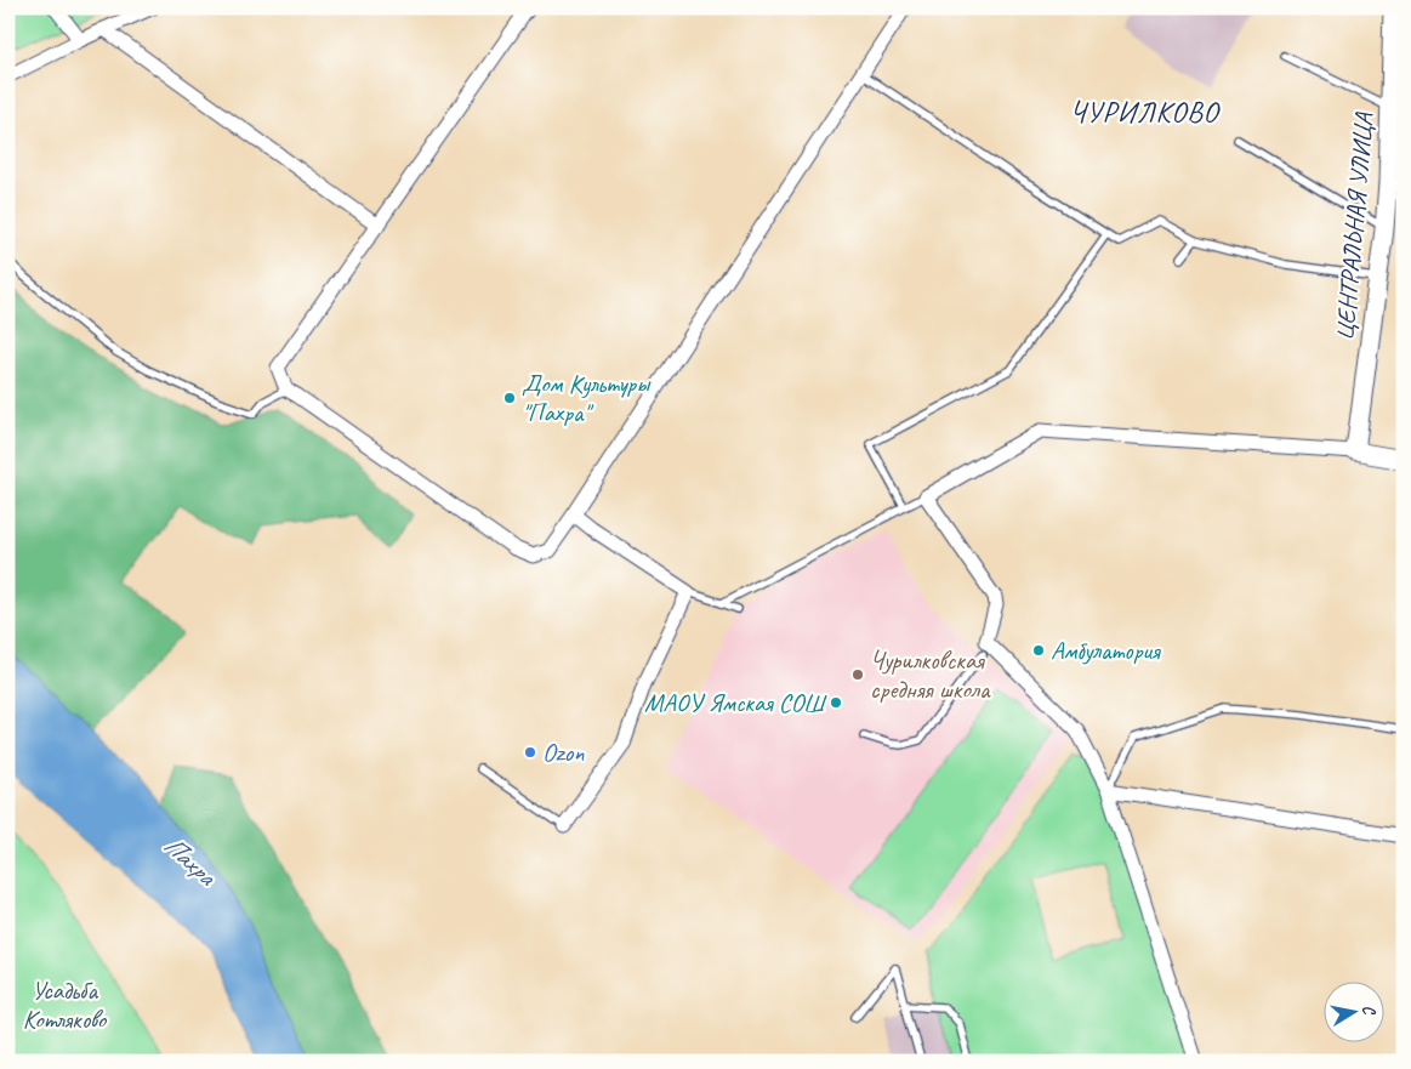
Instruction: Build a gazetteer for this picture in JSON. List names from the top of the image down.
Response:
{
  "streets": {
    "street": ["ЦЕНТРАЛЬНАЯ УЛИЦА"]
  },
  "districts": ["ЧУРИЛКОВО"],
  "water": ["Пахра"],
  "parks": ["Усадьба Котляково"],
  "places": [
    "Дом Культуры \"Пахра\"",
    "Амбулатория",
    "Чурилковская средняя школа",
    "МАОУ Ямская СОШ",
    "Ozon"
  ],
  "north": "right"
}
